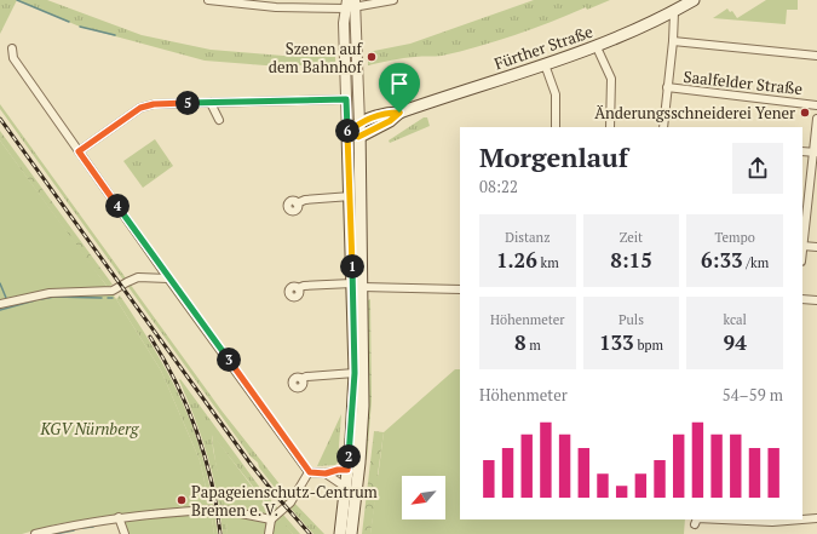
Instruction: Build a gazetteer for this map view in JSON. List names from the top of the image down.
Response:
{
  "streets": {
    "main road": ["Fürther Straße"],
    "street": ["Saalfelder Straße"]
  },
  "parks": ["KGV Nürnberg"],
  "places": ["Szenen auf dem Bahnhof", "Änderungsschneiderei Yener", "Papageienschutz-Centrum Bremen e. V."],
  "north": "bottom left",
  "page": {
    "pins": [
      "5",
      "6",
      "4",
      "1",
      "3",
      "2"
    ],
    "heading": ["Morgenlauf", "08:22"],
    "stats": [
      ["Distanz", "1.26 km"],
      ["Zeit", "8:15"],
      ["Tempo", "6:33 /km"],
      ["Höhenmeter", "8 m"],
      ["Puls", "133 bpm"],
      ["kcal", "94"]
    ],
    "chart": ["Höhenmeter", "54–59 m"]
  }
}
